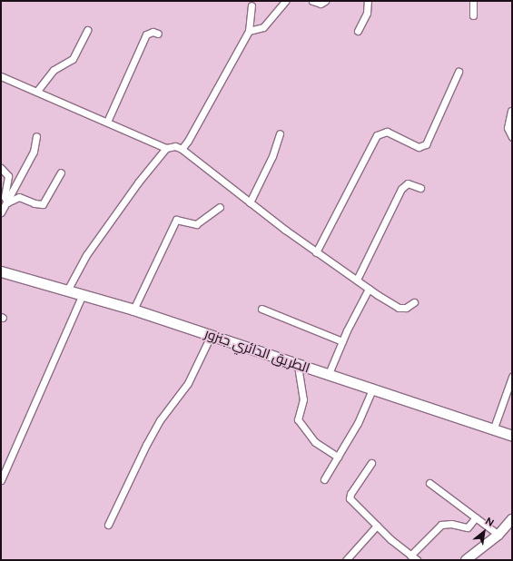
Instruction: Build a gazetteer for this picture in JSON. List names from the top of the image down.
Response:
{
  "streets": {
    "main road": ["الطريق الدائري جنزور"]
  },
  "north": "top right"
}
